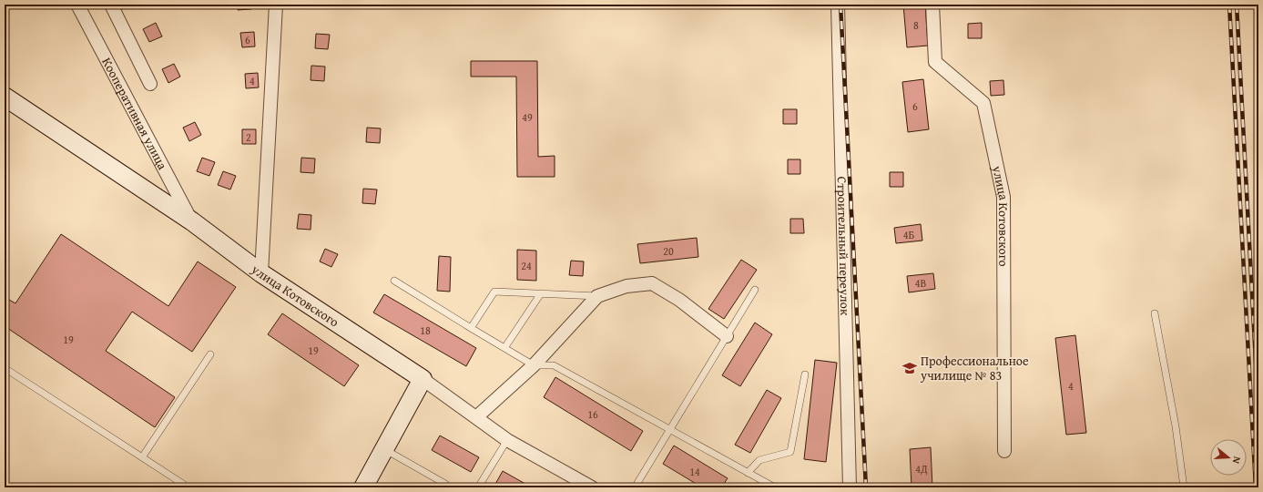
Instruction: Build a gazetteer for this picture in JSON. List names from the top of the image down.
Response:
{
  "streets": {
    "main road": ["улица Котовского"],
    "street": ["Кооперативная улица", "Строительный переулок"]
  },
  "crossings": [
    ["Кооперативная улица", "улица Котовского"]
  ],
  "places": {
    "school or university": ["Профессиональное училище № 83"]
  },
  "house_numbers": [
    "8",
    "6",
    "4",
    "6",
    "49",
    "2",
    "4Б",
    "20",
    "24",
    "4В",
    "18",
    "19",
    "19",
    "4",
    "16",
    "4Д",
    "14"
  ],
  "north": "right"
}
